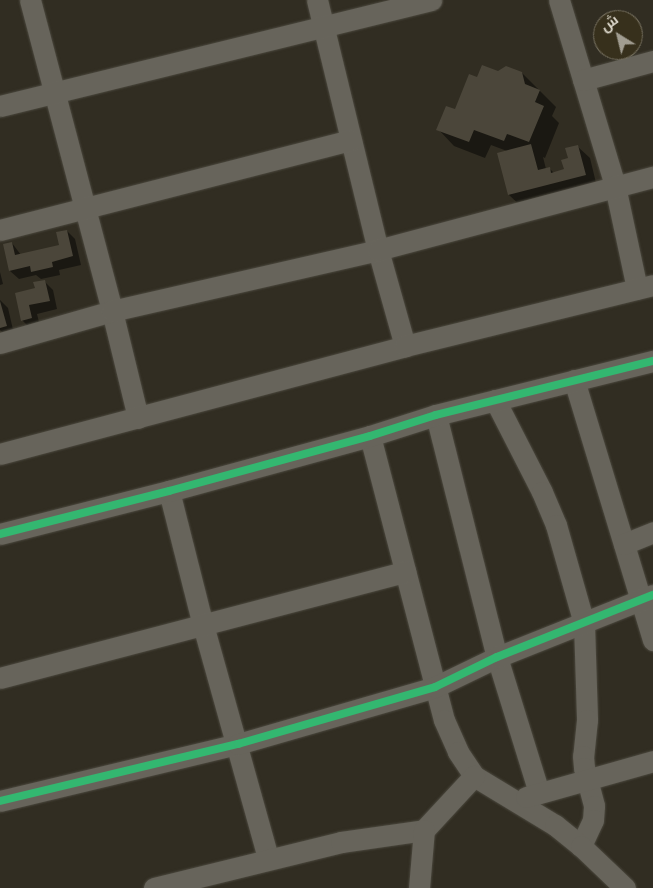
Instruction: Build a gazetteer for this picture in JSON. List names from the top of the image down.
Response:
{
  "north": "top left"
}
